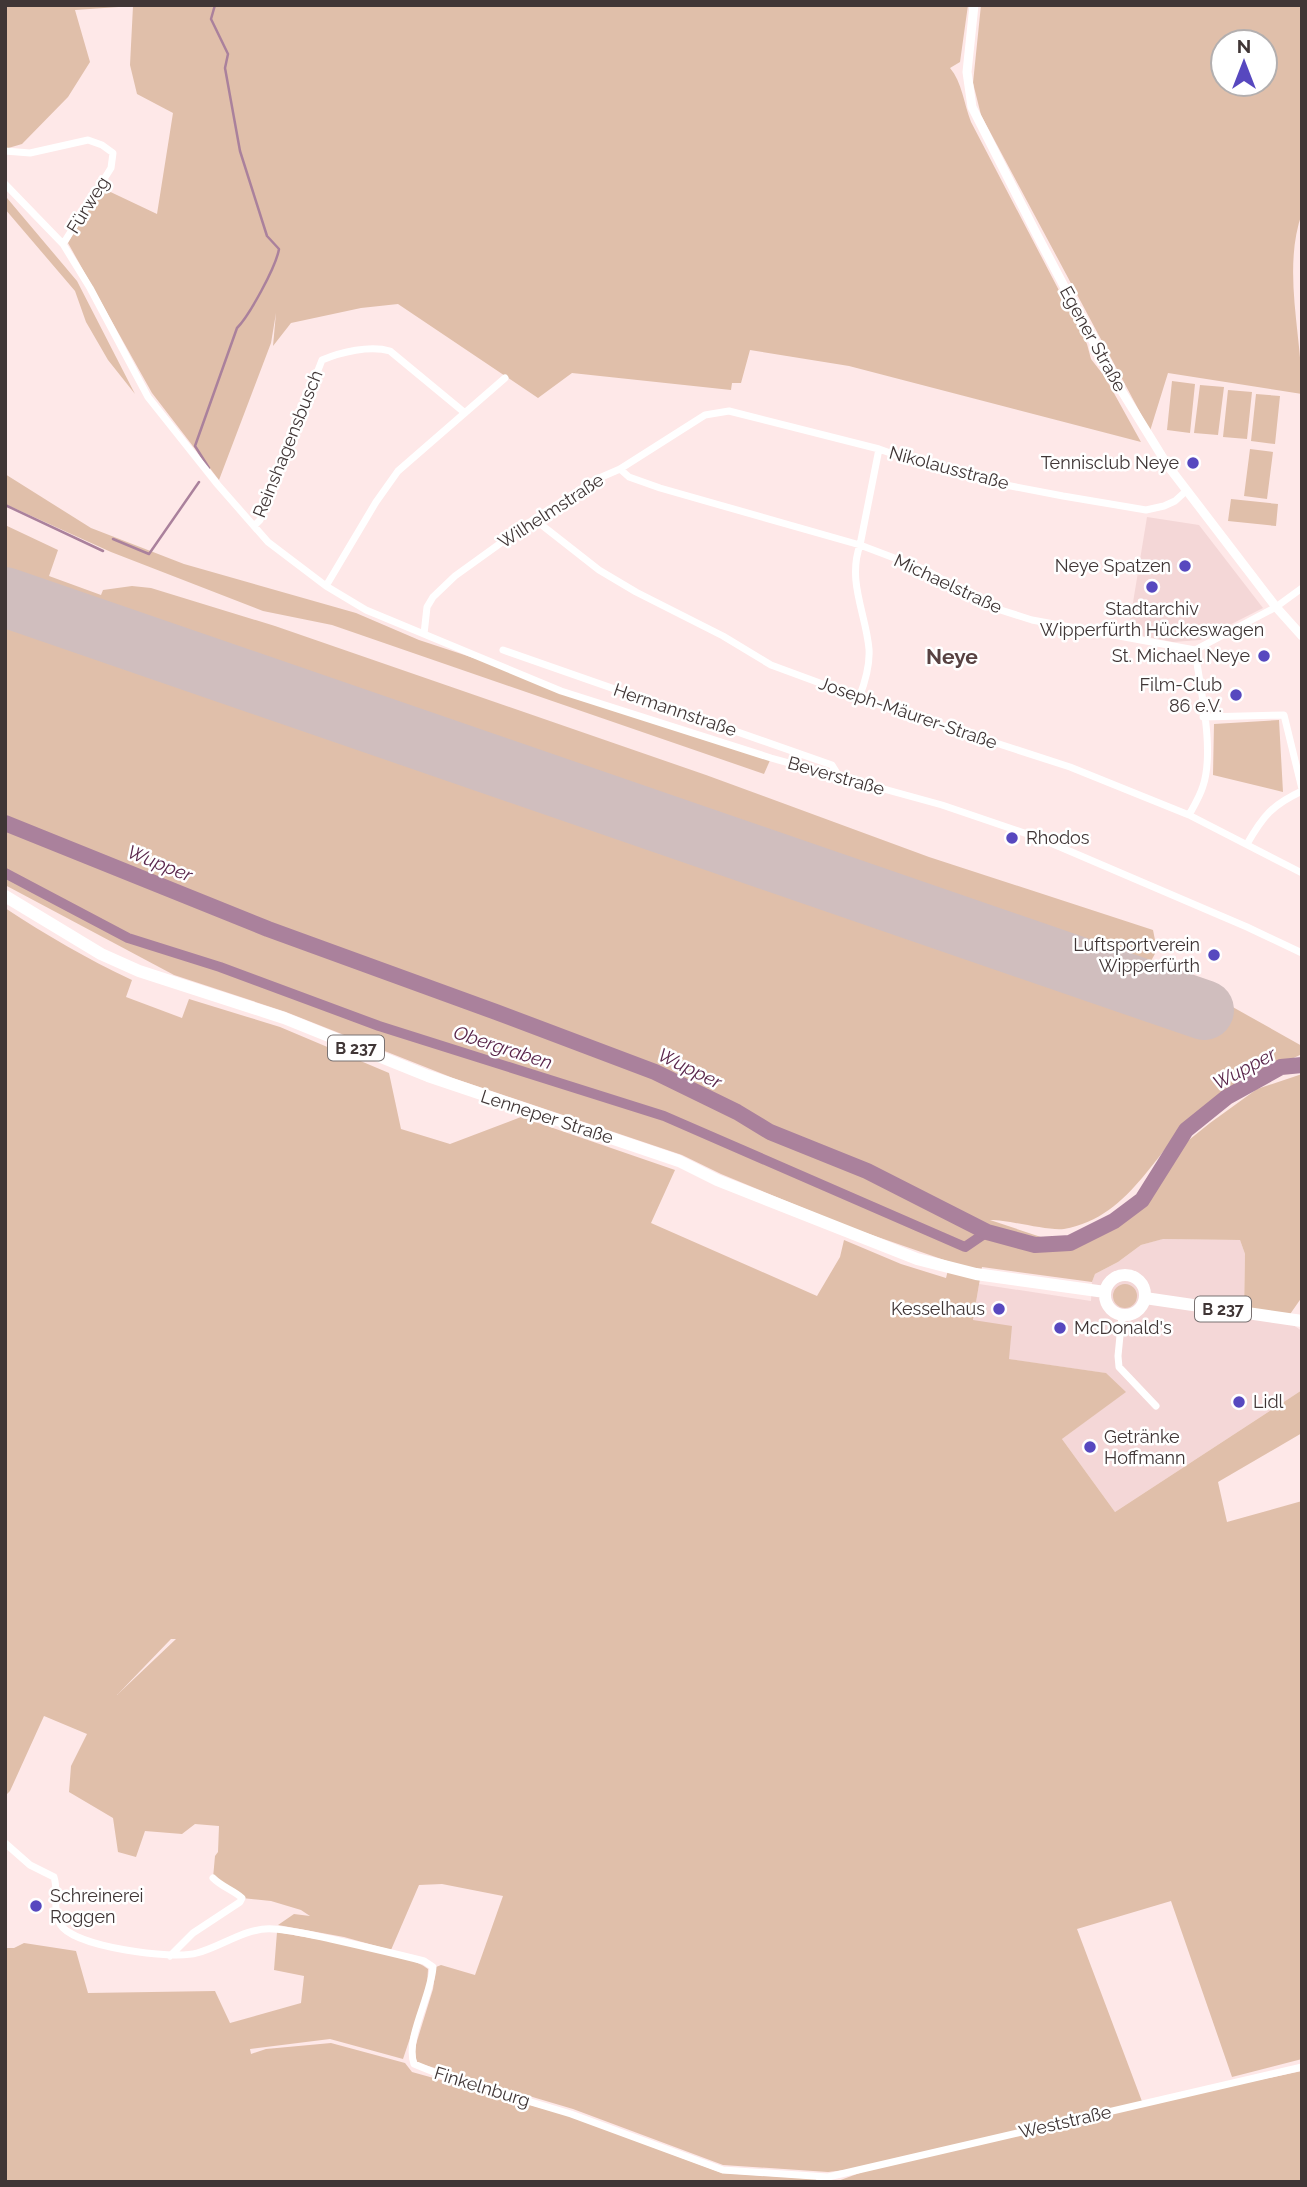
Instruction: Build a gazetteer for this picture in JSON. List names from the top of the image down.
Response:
{
  "streets": {
    "main road": ["B 237", "Lenneper Straße"],
    "street": [
      "Fürweg",
      "Egener Straße",
      "Reinshagensbusch",
      "Nikolausstraße",
      "Wilhelmstraße",
      "Michaelstraße",
      "Hermannstraße",
      "Joseph-Mäurer-Straße",
      "Beverstraße",
      "Finkelnburg",
      "Weststraße"
    ]
  },
  "crossings": [
    ["Fürweg", "Beverstraße"],
    ["Egener Straße", "Nikolausstraße"],
    ["Reinshagensbusch", "Beverstraße"],
    ["Nikolausstraße", "Wilhelmstraße"],
    ["Wilhelmstraße", "Michaelstraße"],
    ["Wilhelmstraße", "Joseph-Mäurer-Straße"],
    ["Wilhelmstraße", "Beverstraße"],
    ["Hermannstraße", "Beverstraße"],
    ["B 237", "Lenneper Straße"],
    ["Finkelnburg", "Weststraße"]
  ],
  "districts": ["Neye"],
  "water": ["Wupper", "Obergraben"],
  "places": [
    "Tennisclub Neye",
    "Neye Spatzen",
    "Stadtarchiv Wipperfürth Hückeswagen",
    "St. Michael Neye",
    "Film-Club 86 e.V.",
    "Rhodos",
    "Luftsportverein Wipperfürth",
    "Kesselhaus",
    "McDonald's",
    "Lidl",
    "Getränke Hoffmann",
    "Schreinerei Roggen"
  ],
  "north": "top"
}
